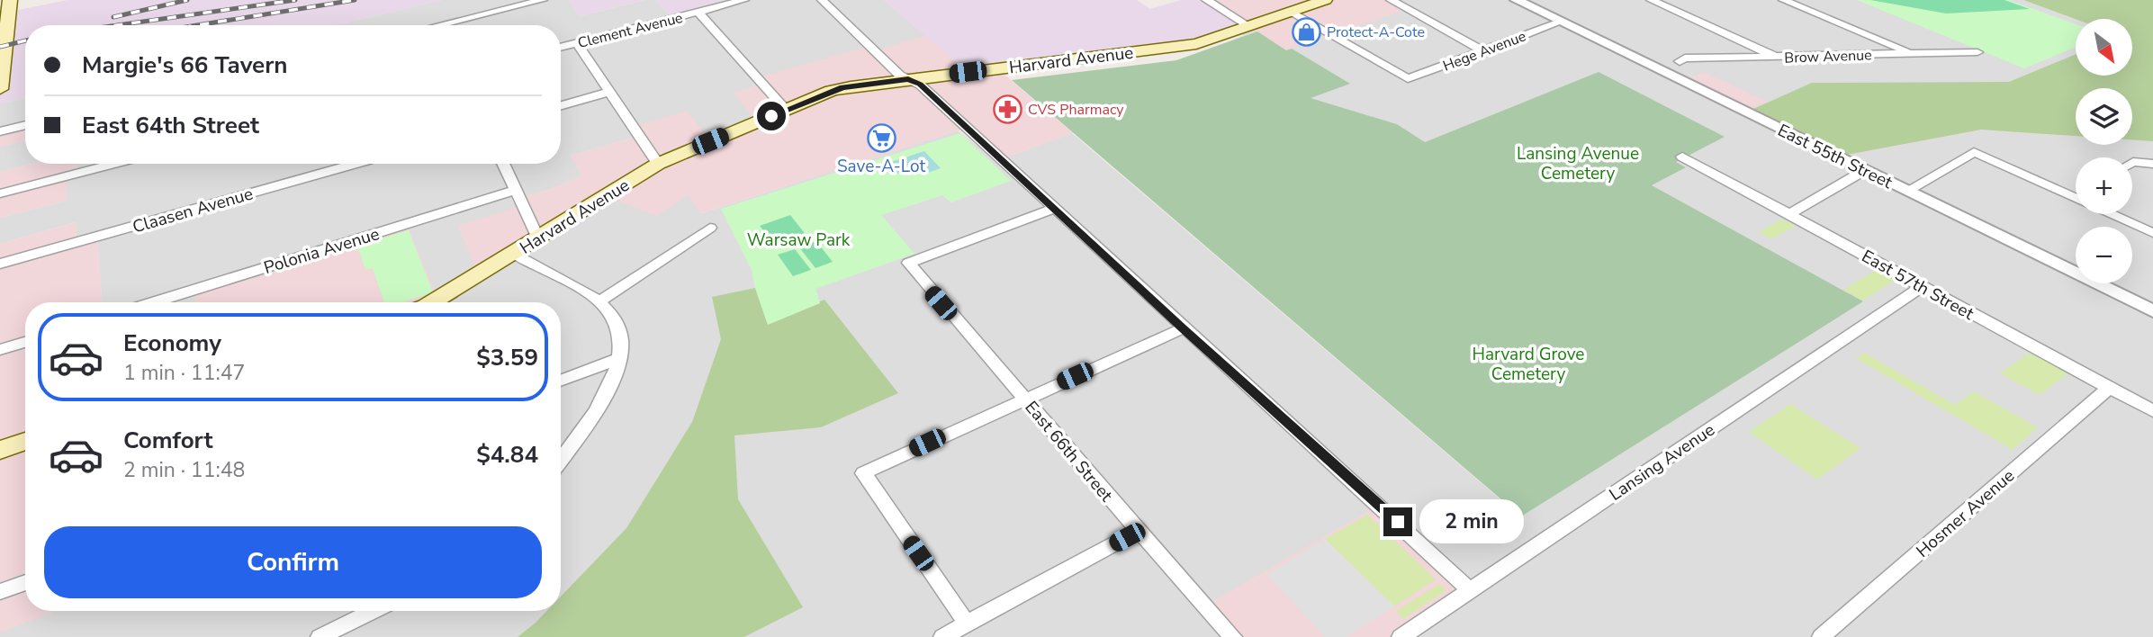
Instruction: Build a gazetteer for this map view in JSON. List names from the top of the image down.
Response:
{
  "streets": {
    "main road": ["Harvard Avenue"],
    "street": [
      "Clement Avenue",
      "Hege Avenue",
      "Brow Avenue",
      "East 55th Street",
      "Claasen Avenue",
      "Polonia Avenue",
      "East 57th Street",
      "East 66th Street",
      "Lansing Avenue",
      "Hosmer Avenue"
    ]
  },
  "crossings": [
    ["Hege Avenue", "Harvard Avenue"],
    ["Hege Avenue", "East 55th Street"],
    ["East 57th Street", "Lansing Avenue"],
    ["East 57th Street", "Hosmer Avenue"]
  ],
  "parks": ["Lansing Avenue Cemetery", "Warsaw Park", "Harvard Grove Cemetery"],
  "places": {
    "shop": ["Protect-A-Cote"],
    "pharmacy": ["CVS Pharmacy"],
    "supermarket": ["Save-A-Lot"]
  },
  "north": "bottom right",
  "page": {
    "map_buttons": ["+", "−"],
    "banner": ["Margie's 66 Tavern", "East 64th Street"],
    "list": [
      {
        "name": "Economy",
        "note": "1 min · 11:47",
        "value": "$3.59"
      },
      {
        "name": "Comfort",
        "note": "2 min · 11:48",
        "value": "$4.84"
      }
    ],
    "bubble": "2 min",
    "buttons": "Confirm"
  }
}
